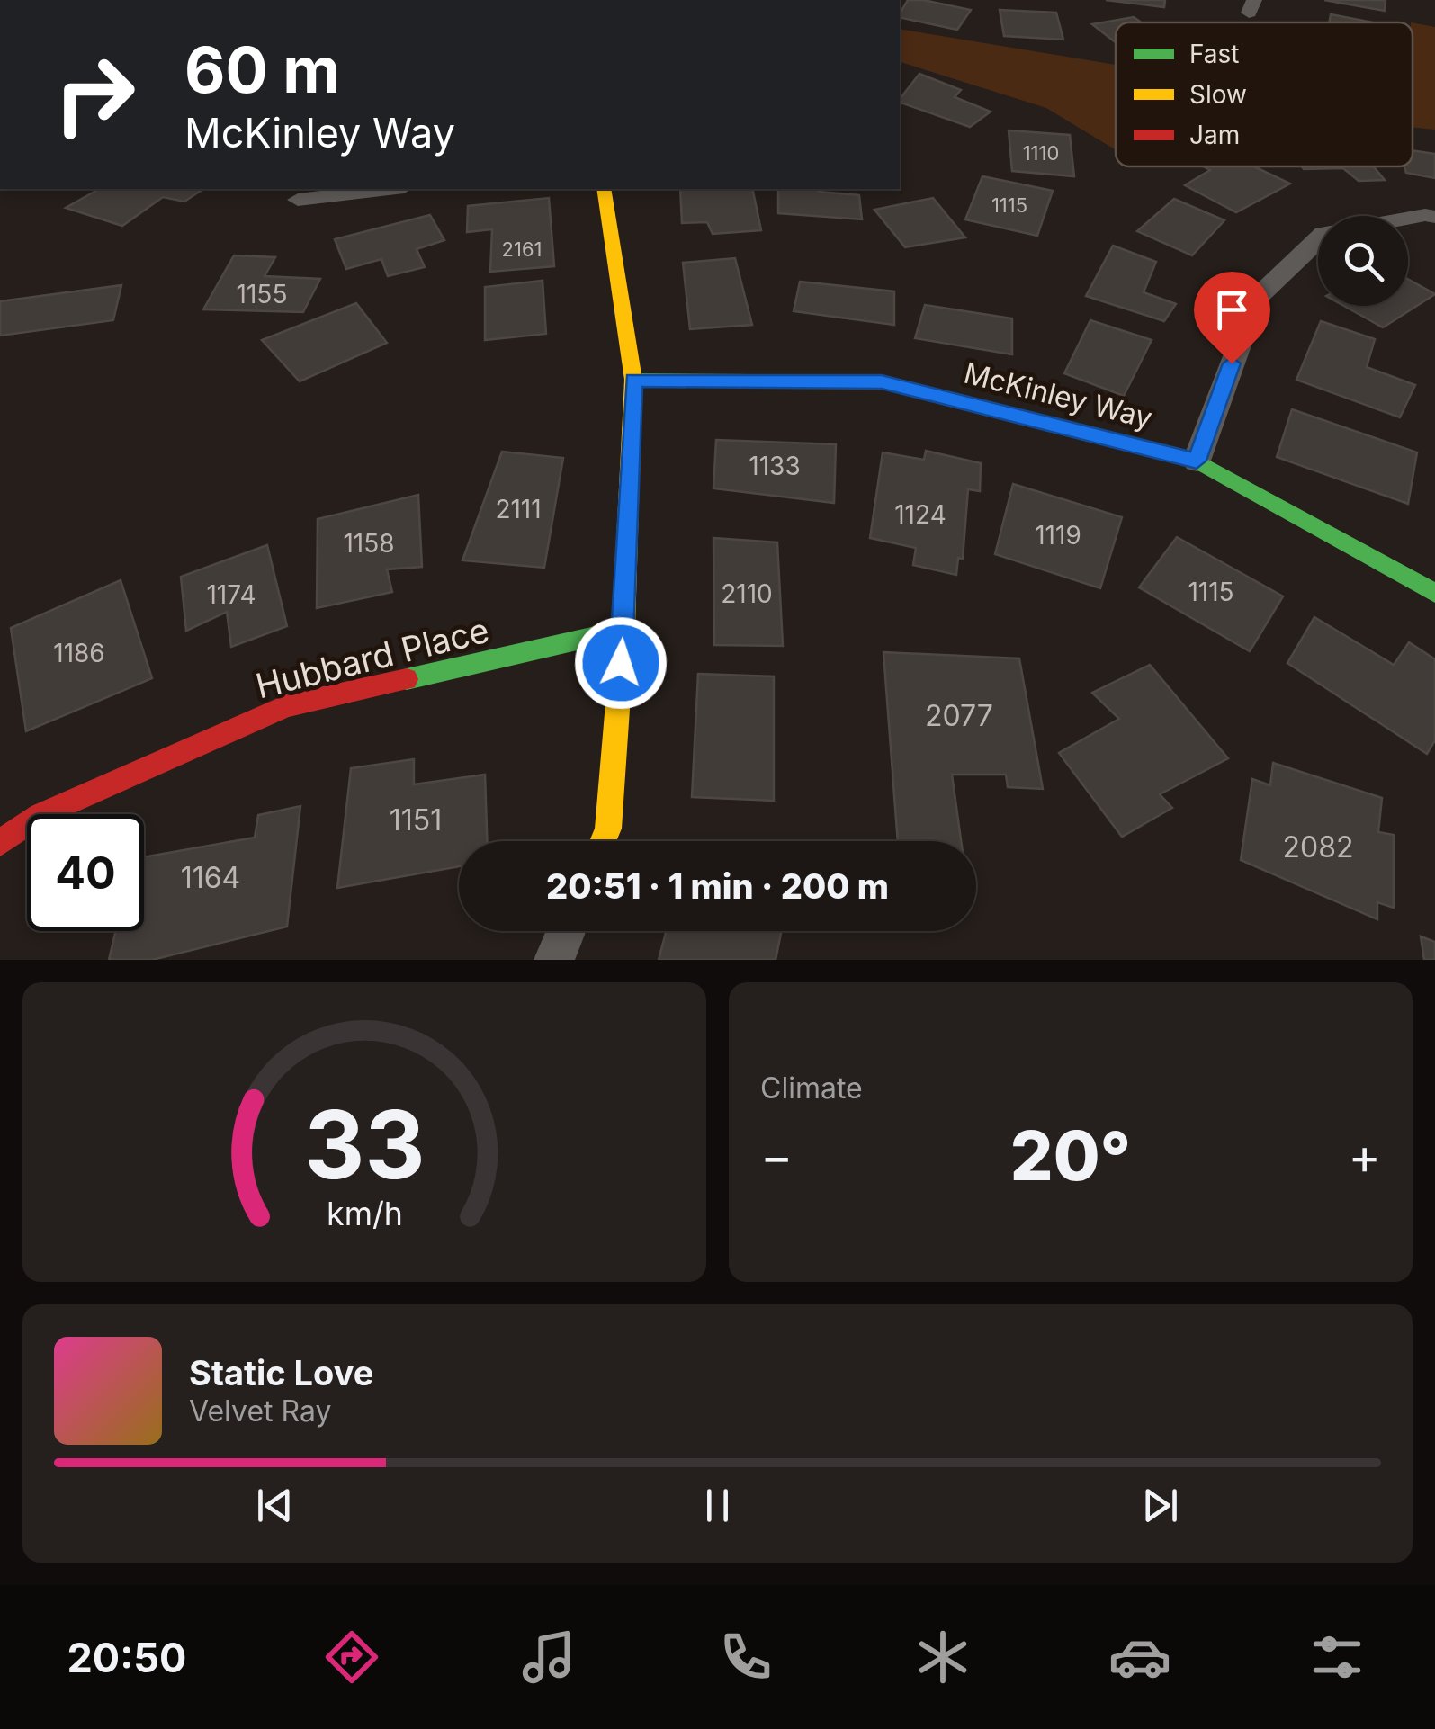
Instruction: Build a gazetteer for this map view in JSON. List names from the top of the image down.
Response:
{
  "streets": {
    "street": ["McKinley Way", "Hubbard Place"]
  },
  "house_numbers": [
    "1110",
    "1115",
    "2161",
    "1155",
    "1133",
    "2111",
    "1124",
    "1119",
    "1158",
    "1115",
    "2110",
    "1174",
    "1186",
    "2077",
    "1151",
    "2082",
    "1164"
  ],
  "legend": ["Fast", "Slow", "Jam"],
  "page": {
    "turn": ["60 m", "McKinley Way"],
    "limit": "40",
    "trip": "20:51 · 1 min · 200 m",
    "tile": "Climate",
    "heat": ["−", "20°", "+"],
    "song": ["Static Love", "Velvet Ray"],
    "tabs": "20:50",
    "gauge": ["33", "km/h"]
  }
}
